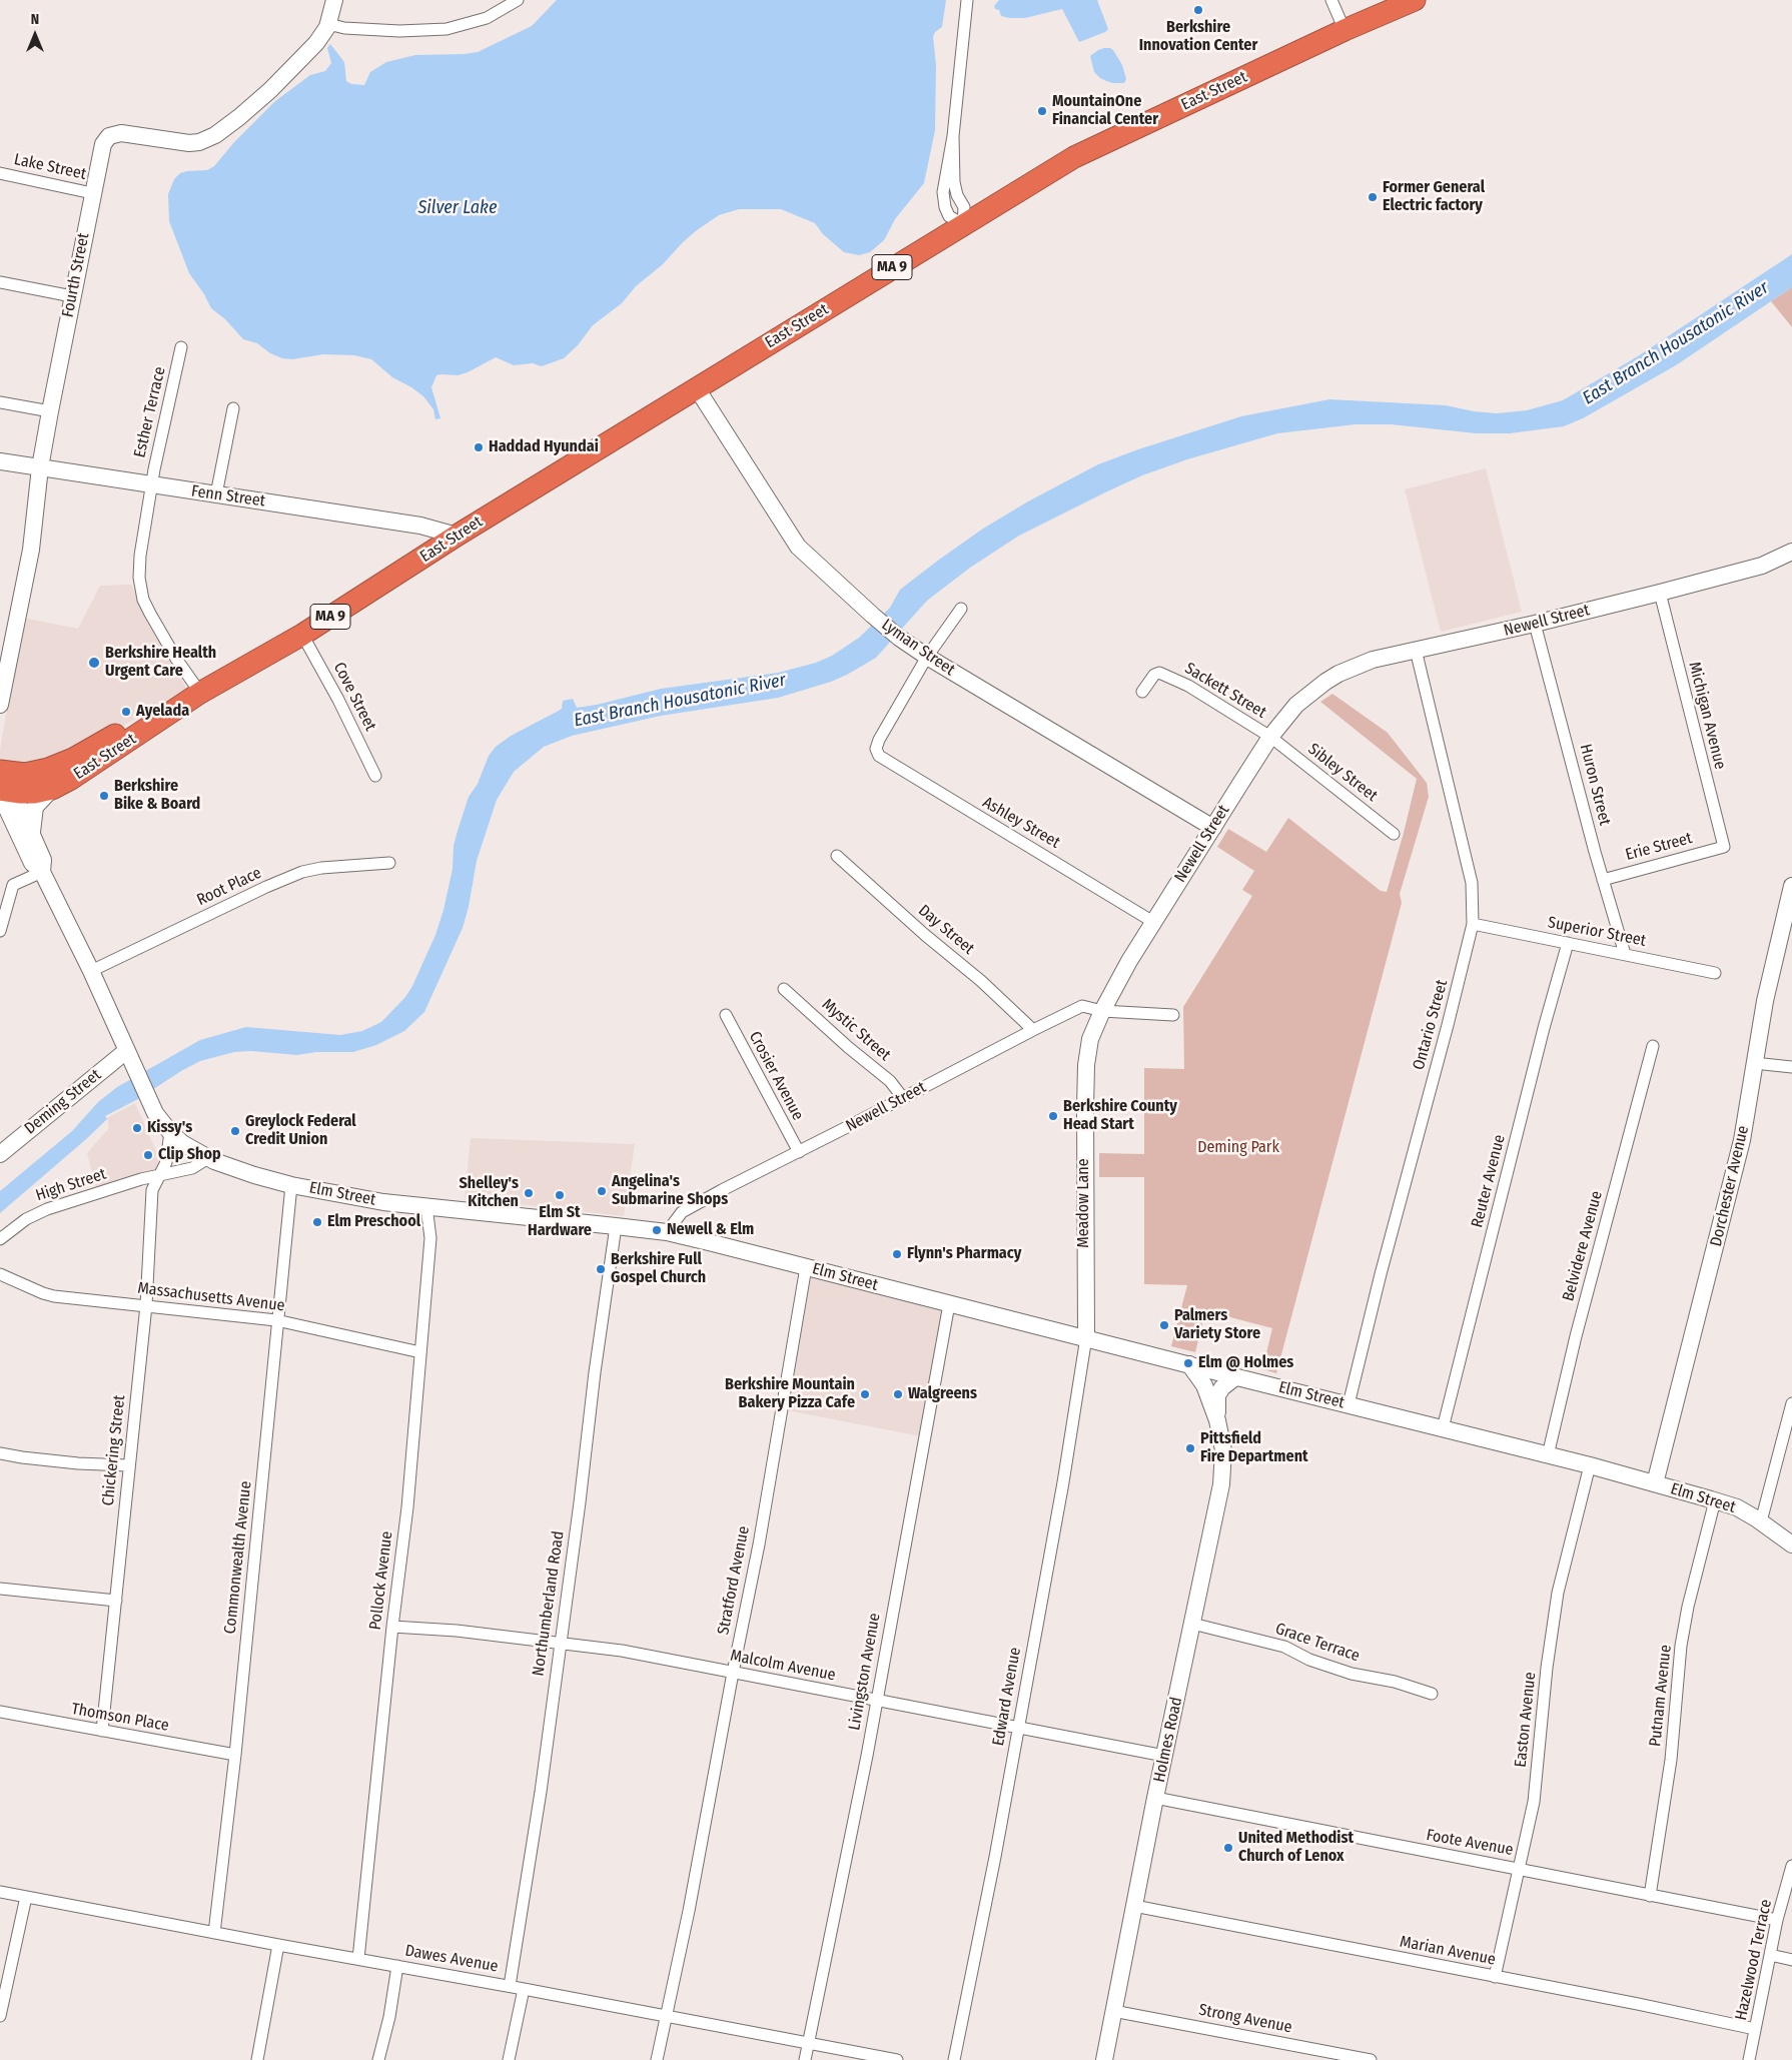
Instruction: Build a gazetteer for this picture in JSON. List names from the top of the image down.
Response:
{
  "streets": {
    "highway": ["East Street", "MA 9"],
    "street": [
      "Lake Street",
      "Fourth Street",
      "Esther Terrace",
      "Fenn Street",
      "Newell Street",
      "Lyman Street",
      "Sackett Street",
      "Cove Street",
      "Michigan Avenue",
      "Sibley Street",
      "Huron Street",
      "Ashley Street",
      "Erie Street",
      "Root Place",
      "Day Street",
      "Superior Street",
      "Ontario Street",
      "Mystic Street",
      "Crosier Avenue",
      "Deming Street",
      "Reuter Avenue",
      "High Street",
      "Dorchester Avenue",
      "Elm Street",
      "Meadow Lane",
      "Belvidere Avenue",
      "Massachusetts Avenue",
      "Chickering Street",
      "Commonwealth Avenue",
      "Pollock Avenue",
      "Stratford Avenue",
      "Northumberland Road",
      "Grace Terrace",
      "Malcolm Avenue",
      "Livingston Avenue",
      "Putnam Avenue",
      "Edward Avenue",
      "Thomson Place",
      "Easton Avenue",
      "Holmes Road",
      "Foote Avenue",
      "Marian Avenue",
      "Dawes Avenue",
      "Hazelwood Terrace",
      "Strong Avenue"
    ]
  },
  "crossings": [
    ["East Street", "Esther Terrace"],
    ["East Street", "Fenn Street"],
    ["East Street", "Lyman Street"],
    ["East Street", "Cove Street"],
    ["East Street", "Elm Street"],
    ["Lake Street", "Fourth Street"],
    ["Fourth Street", "Fenn Street"],
    ["Esther Terrace", "Fenn Street"],
    ["Newell Street", "Lyman Street"],
    ["Newell Street", "Sackett Street"],
    ["Newell Street", "Michigan Avenue"],
    ["Newell Street", "Sibley Street"],
    ["Newell Street", "Huron Street"],
    ["Newell Street", "Ashley Street"],
    ["Newell Street", "Day Street"],
    ["Newell Street", "Ontario Street"],
    ["Newell Street", "Mystic Street"],
    ["Newell Street", "Crosier Avenue"],
    ["Newell Street", "Elm Street"],
    ["Newell Street", "Meadow Lane"],
    ["Lyman Street", "Ashley Street"],
    ["Sackett Street", "Sibley Street"],
    ["Michigan Avenue", "Erie Street"],
    ["Huron Street", "Erie Street"],
    ["Huron Street", "Superior Street"],
    ["Root Place", "Elm Street"],
    ["Superior Street", "Ontario Street"],
    ["Superior Street", "Reuter Avenue"],
    ["Ontario Street", "Elm Street"],
    ["Deming Street", "Elm Street"],
    ["Reuter Avenue", "Elm Street"],
    ["High Street", "Elm Street"],
    ["High Street", "Chickering Street"],
    ["Dorchester Avenue", "Elm Street"],
    ["Elm Street", "Meadow Lane"],
    ["Elm Street", "Belvidere Avenue"],
    ["Elm Street", "Commonwealth Avenue"],
    ["Elm Street", "Pollock Avenue"],
    ["Elm Street", "Stratford Avenue"],
    ["Elm Street", "Northumberland Road"],
    ["Elm Street", "Livingston Avenue"],
    ["Elm Street", "Putnam Avenue"],
    ["Elm Street", "Edward Avenue"],
    ["Elm Street", "Easton Avenue"],
    ["Elm Street", "Holmes Road"],
    ["Meadow Lane", "Edward Avenue"],
    ["Massachusetts Avenue", "Chickering Street"],
    ["Massachusetts Avenue", "Commonwealth Avenue"],
    ["Massachusetts Avenue", "Pollock Avenue"],
    ["Chickering Street", "Thomson Place"],
    ["Commonwealth Avenue", "Thomson Place"],
    ["Commonwealth Avenue", "Dawes Avenue"],
    ["Pollock Avenue", "Malcolm Avenue"],
    ["Pollock Avenue", "Dawes Avenue"],
    ["Stratford Avenue", "Malcolm Avenue"],
    ["Stratford Avenue", "Dawes Avenue"],
    ["Northumberland Road", "Malcolm Avenue"],
    ["Northumberland Road", "Dawes Avenue"],
    ["Grace Terrace", "Holmes Road"],
    ["Malcolm Avenue", "Livingston Avenue"],
    ["Malcolm Avenue", "Edward Avenue"],
    ["Malcolm Avenue", "Holmes Road"],
    ["Livingston Avenue", "Dawes Avenue"],
    ["Putnam Avenue", "Foote Avenue"],
    ["Easton Avenue", "Foote Avenue"],
    ["Easton Avenue", "Marian Avenue"],
    ["Holmes Road", "Foote Avenue"],
    ["Holmes Road", "Marian Avenue"],
    ["Holmes Road", "Strong Avenue"],
    ["Foote Avenue", "Hazelwood Terrace"],
    ["Marian Avenue", "Hazelwood Terrace"]
  ],
  "water": ["Silver Lake", "East Branch Housatonic River"],
  "parks": ["Deming Park"],
  "places": [
    "Berkshire Innovation Center",
    "MountainOne Financial Center",
    "Former General Electric factory",
    "Haddad Hyundai",
    "Berkshire Health Urgent Care",
    "Ayelada",
    "Berkshire Bike & Board",
    "Berkshire County Head Start",
    "Kissy's",
    "Greylock Federal Credit Union",
    "Clip Shop",
    "Angelina's Submarine Shops",
    "Shelley's Kitchen",
    "Elm St Hardware",
    "Elm Preschool",
    "Newell & Elm",
    "Flynn's Pharmacy",
    "Berkshire Full Gospel Church",
    "Palmers Variety Store",
    "Elm @ Holmes",
    "Berkshire Mountain Bakery Pizza Cafe",
    "Walgreens",
    "Pittsfield Fire Department",
    "United Methodist Church of Lenox"
  ],
  "north": "top"
}
